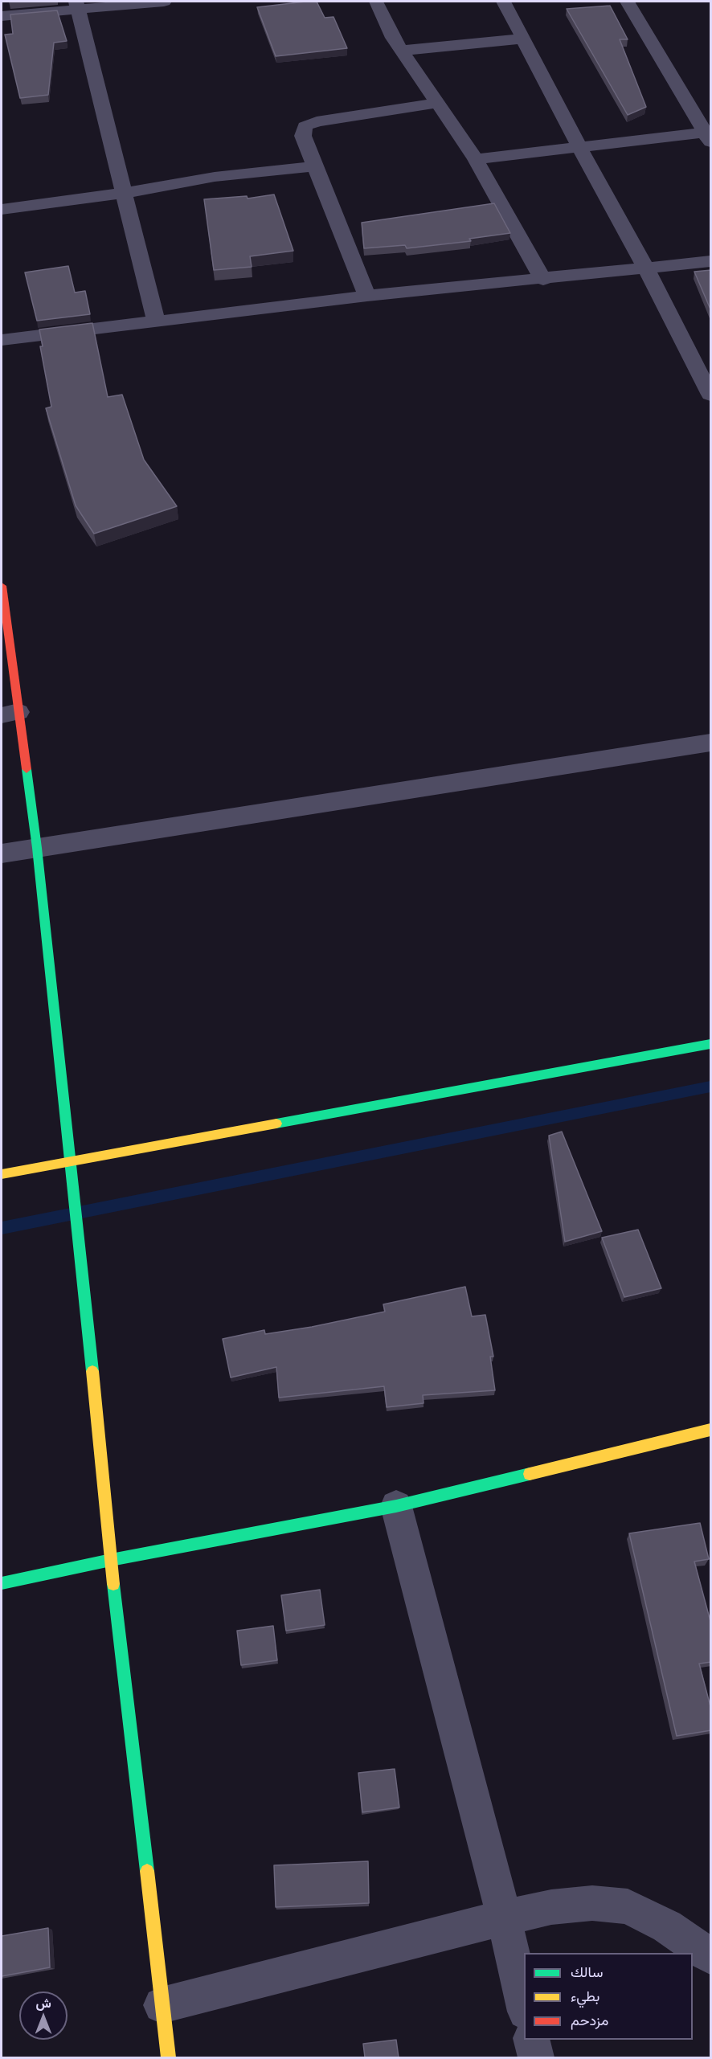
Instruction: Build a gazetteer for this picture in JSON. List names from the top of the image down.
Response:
{
  "legend": ["سالك", "بطيء", "مزدحم"],
  "north": "top"
}
